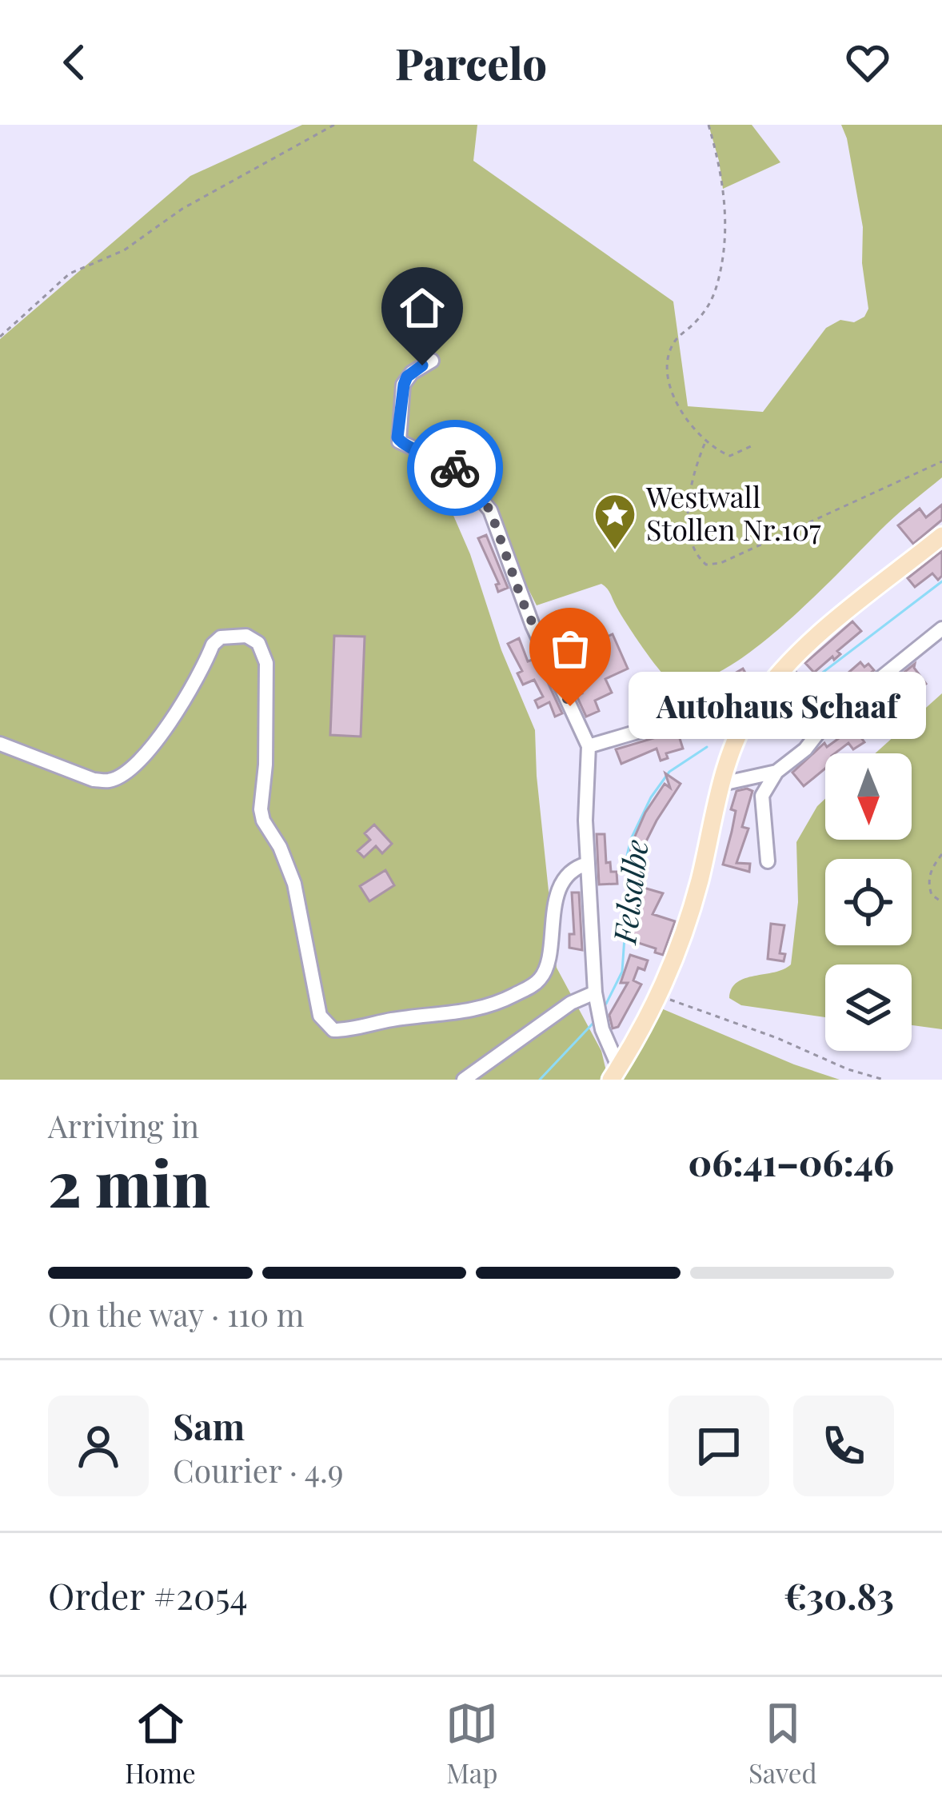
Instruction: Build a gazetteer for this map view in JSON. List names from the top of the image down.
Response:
{
  "water": ["Felsalbe"],
  "places": {
    "place": ["Westwall Stollen Nr.107"],
    "other": ["Autohaus Schaaf"]
  },
  "north": "bottom",
  "page": {
    "header": "Parcelo",
    "bubble": "Autohaus Schaaf",
    "heading": ["2 min", "Arriving in", "06:41–06:46"],
    "panel": [
      "Sam",
      "Courier · 4.9",
      "Order #2054",
      "€30.83"
    ],
    "bar": "On the way · 110 m",
    "tabs": ["Home", "Map", "Saved"]
  }
}
